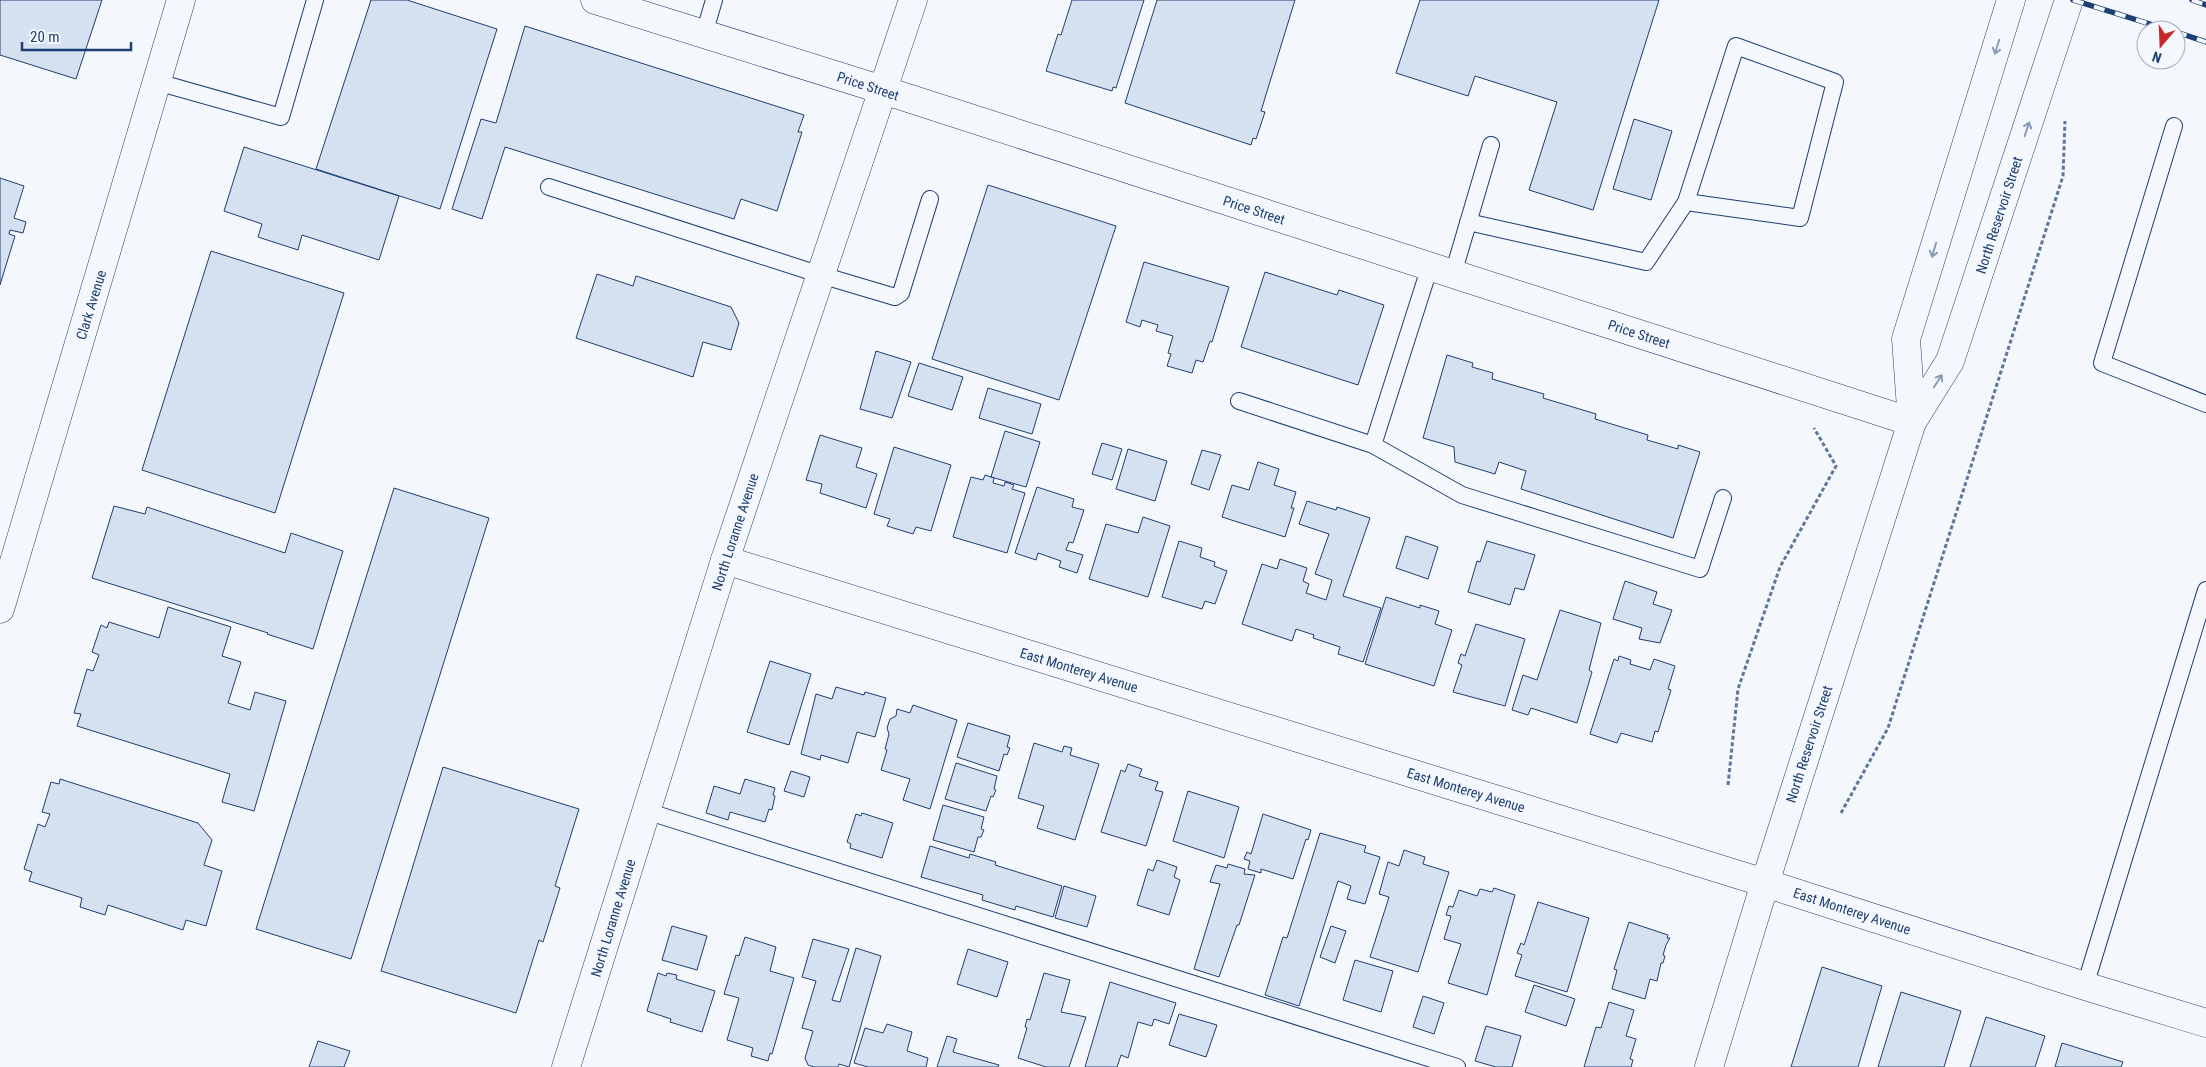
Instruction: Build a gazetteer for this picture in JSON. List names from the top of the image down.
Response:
{
  "streets": {
    "street": [
      "Price Street",
      "North Reservoir Street",
      "Clark Avenue",
      "North Loranne Avenue",
      "East Monterey Avenue"
    ]
  },
  "crossings": [
    ["Price Street", "North Reservoir Street"],
    ["Price Street", "North Loranne Avenue"],
    ["North Reservoir Street", "East Monterey Avenue"],
    ["North Loranne Avenue", "East Monterey Avenue"]
  ],
  "scale_bar": "20 m",
  "north": "bottom"
}
